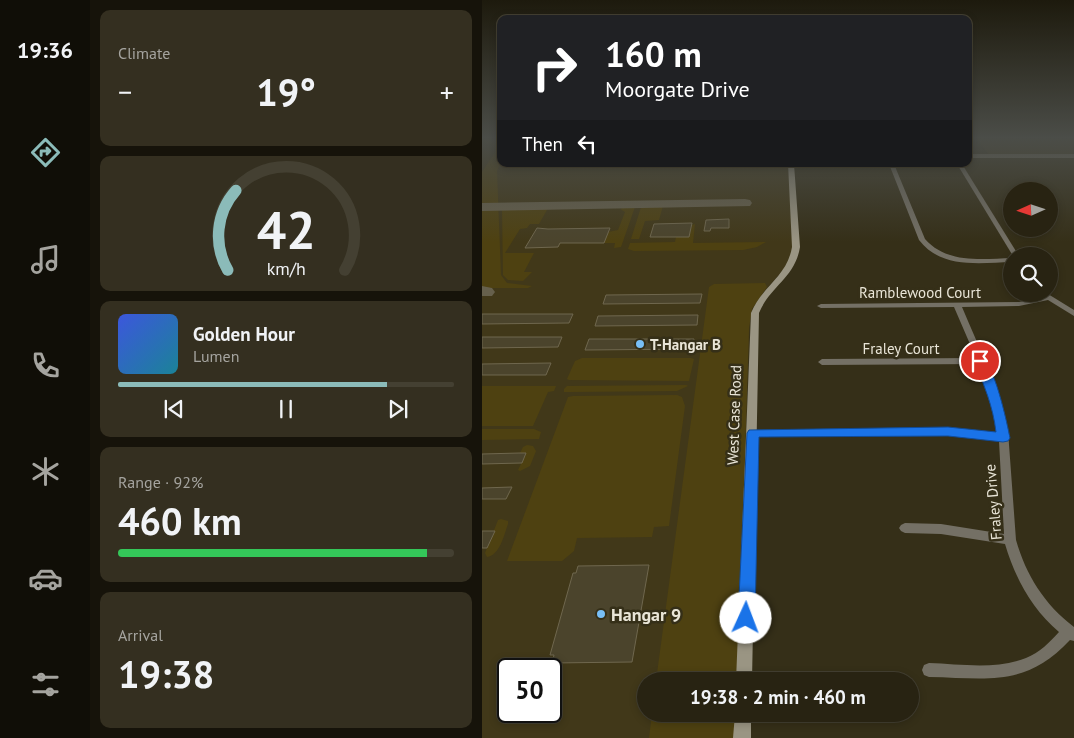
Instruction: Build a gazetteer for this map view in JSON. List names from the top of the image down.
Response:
{
  "streets": {
    "main road": ["West Case Road"],
    "street": ["Ramblewood Court", "Fraley Court", "Fraley Drive"]
  },
  "crossings": [
    ["Ramblewood Court", "Fraley Drive"],
    ["Fraley Court", "Fraley Drive"]
  ],
  "places": ["T-Hangar B", "Hangar 9"],
  "north": "left",
  "page": {
    "tabs": "19:36",
    "tile": [
      "Climate",
      ["Range · 92%", "460 km"],
      ["Arrival", "19:38"]
    ],
    "turn": ["160 m", "Moorgate Drive"],
    "heat": ["−", "19°", "+"],
    "then": "Then",
    "song": ["Golden Hour", "Lumen"],
    "limit": "50",
    "trip": "19:38 · 2 min · 460 m",
    "gauge": ["42", "km/h"]
  }
}
